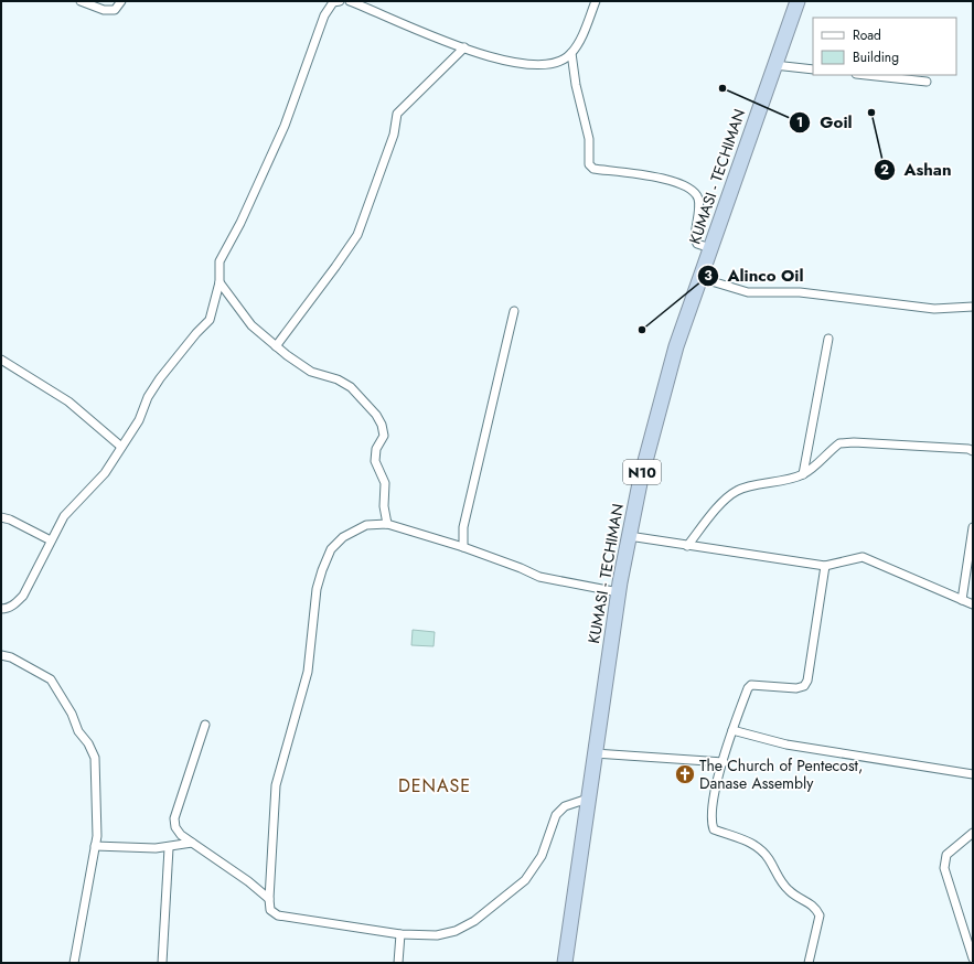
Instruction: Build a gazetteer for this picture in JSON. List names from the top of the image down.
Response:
{
  "streets": {
    "highway": ["KUMASI - TECHIMAN", "N10"]
  },
  "districts": ["DENASE"],
  "places": {
    "other": ["Goil", "Ashan", "Alinco Oil"],
    "church": ["The Church of Pentecost, Danase Assembly"]
  },
  "legend": ["Road", "Building"]
}
